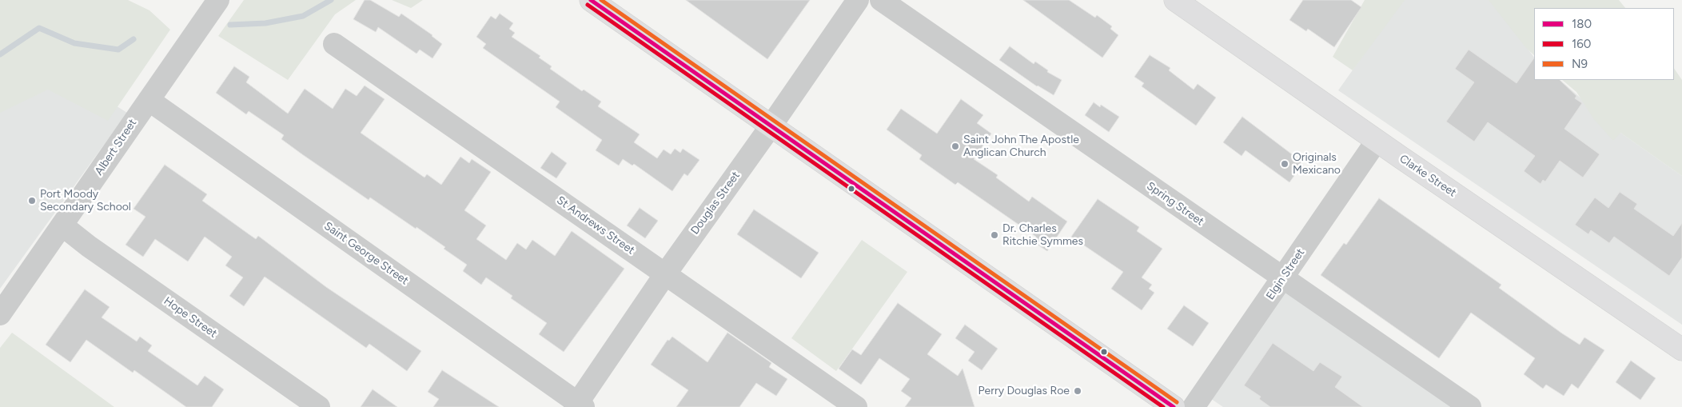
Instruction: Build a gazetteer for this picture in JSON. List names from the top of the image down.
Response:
{
  "streets": {
    "main road": ["Clarke Street"],
    "street": [
      "Albert Street",
      "Douglas Street",
      "Spring Street",
      "St Andrews Street",
      "Saint George Street",
      "Elgin Street",
      "Hope Street"
    ]
  },
  "crossings": [
    ["Albert Street", "Saint George Street"],
    ["Albert Street", "Hope Street"],
    ["Clarke Street", "Elgin Street"],
    ["Douglas Street", "St Andrews Street"],
    ["Douglas Street", "Saint George Street"],
    ["Spring Street", "Elgin Street"]
  ],
  "places": [
    "Saint John The Apostle Anglican Church",
    "Originals Mexicano",
    "Port Moody Secondary School",
    "Dr. Charles Ritchie Symmes",
    "Perry Douglas Roe"
  ],
  "lines": ["transit line 180", "transit line N9", "transit line 160"],
  "legend": ["180", "160", "N9"]
}
